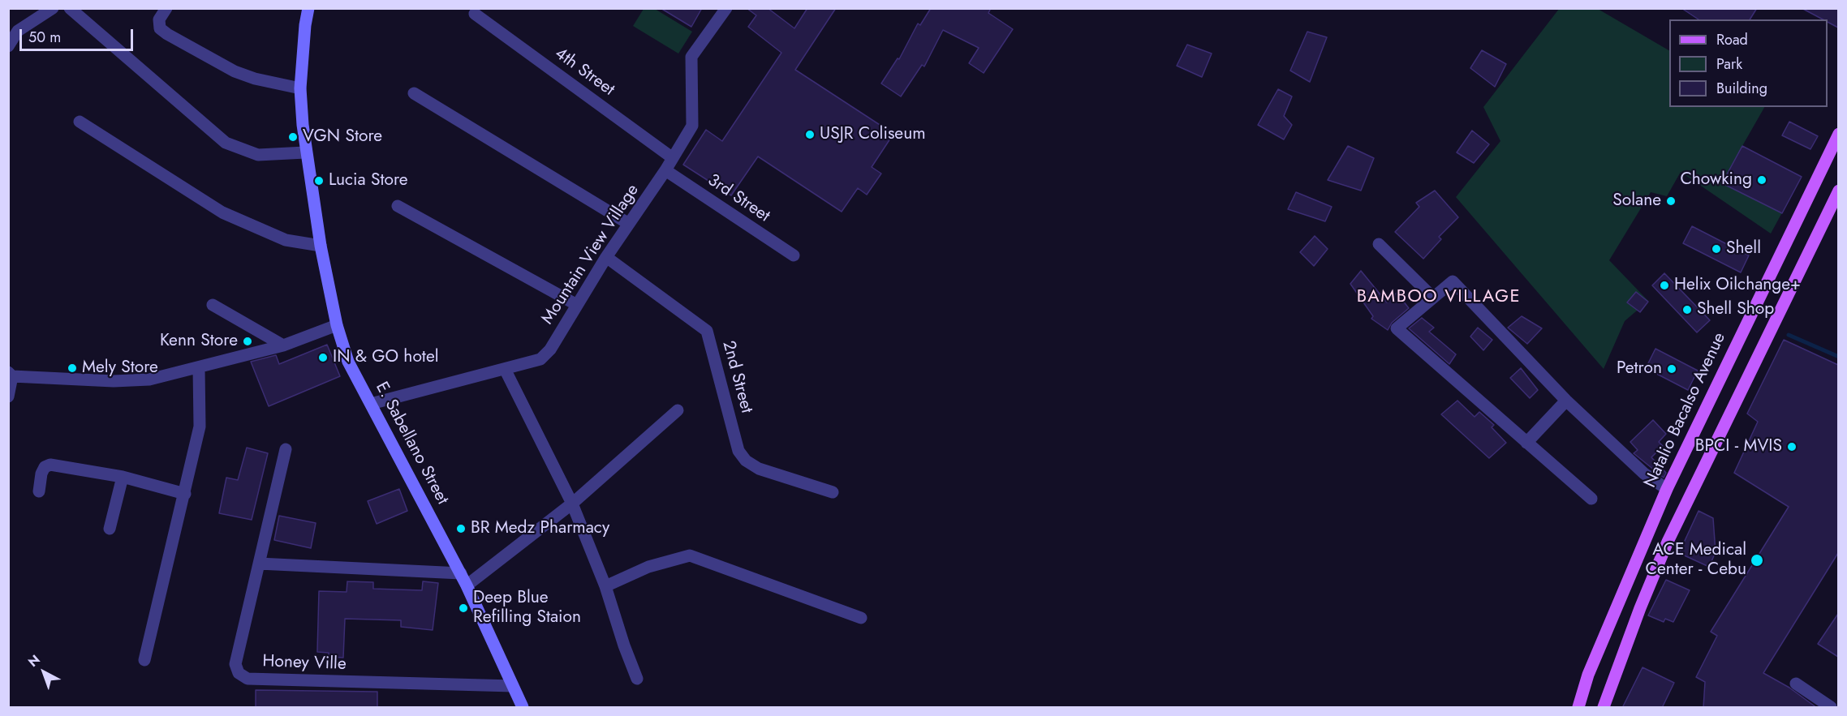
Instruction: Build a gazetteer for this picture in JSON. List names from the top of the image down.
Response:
{
  "streets": {
    "main road": ["Natalio Bacalso Avenue"],
    "street": [
      "4th Street",
      "3rd Street",
      "Mountain View Village",
      "2nd Street",
      "E. Sabellano Street",
      "Honey Ville"
    ]
  },
  "crossings": [
    ["4th Street", "Mountain View Village"],
    ["3rd Street", "Mountain View Village"],
    ["Mountain View Village", "2nd Street"],
    ["Mountain View Village", "E. Sabellano Street"],
    ["E. Sabellano Street", "Honey Ville"]
  ],
  "districts": ["BAMBOO VILLAGE"],
  "places": [
    "USJR Coliseum",
    "VGN Store",
    "Chowking",
    "Lucia Store",
    "Solane",
    "Shell",
    "Helix Oilchange+",
    "Shell Shop",
    "Kenn Store",
    "IN & GO hotel",
    "Mely Store",
    "Petron",
    "BPCI - MVIS",
    "BR Medz Pharmacy",
    "ACE Medical Center - Cebu",
    "Deep Blue Refilling Staion"
  ],
  "legend": ["Road", "Park", "Building"],
  "scale_bar": "50 m",
  "north": "top left"
}
